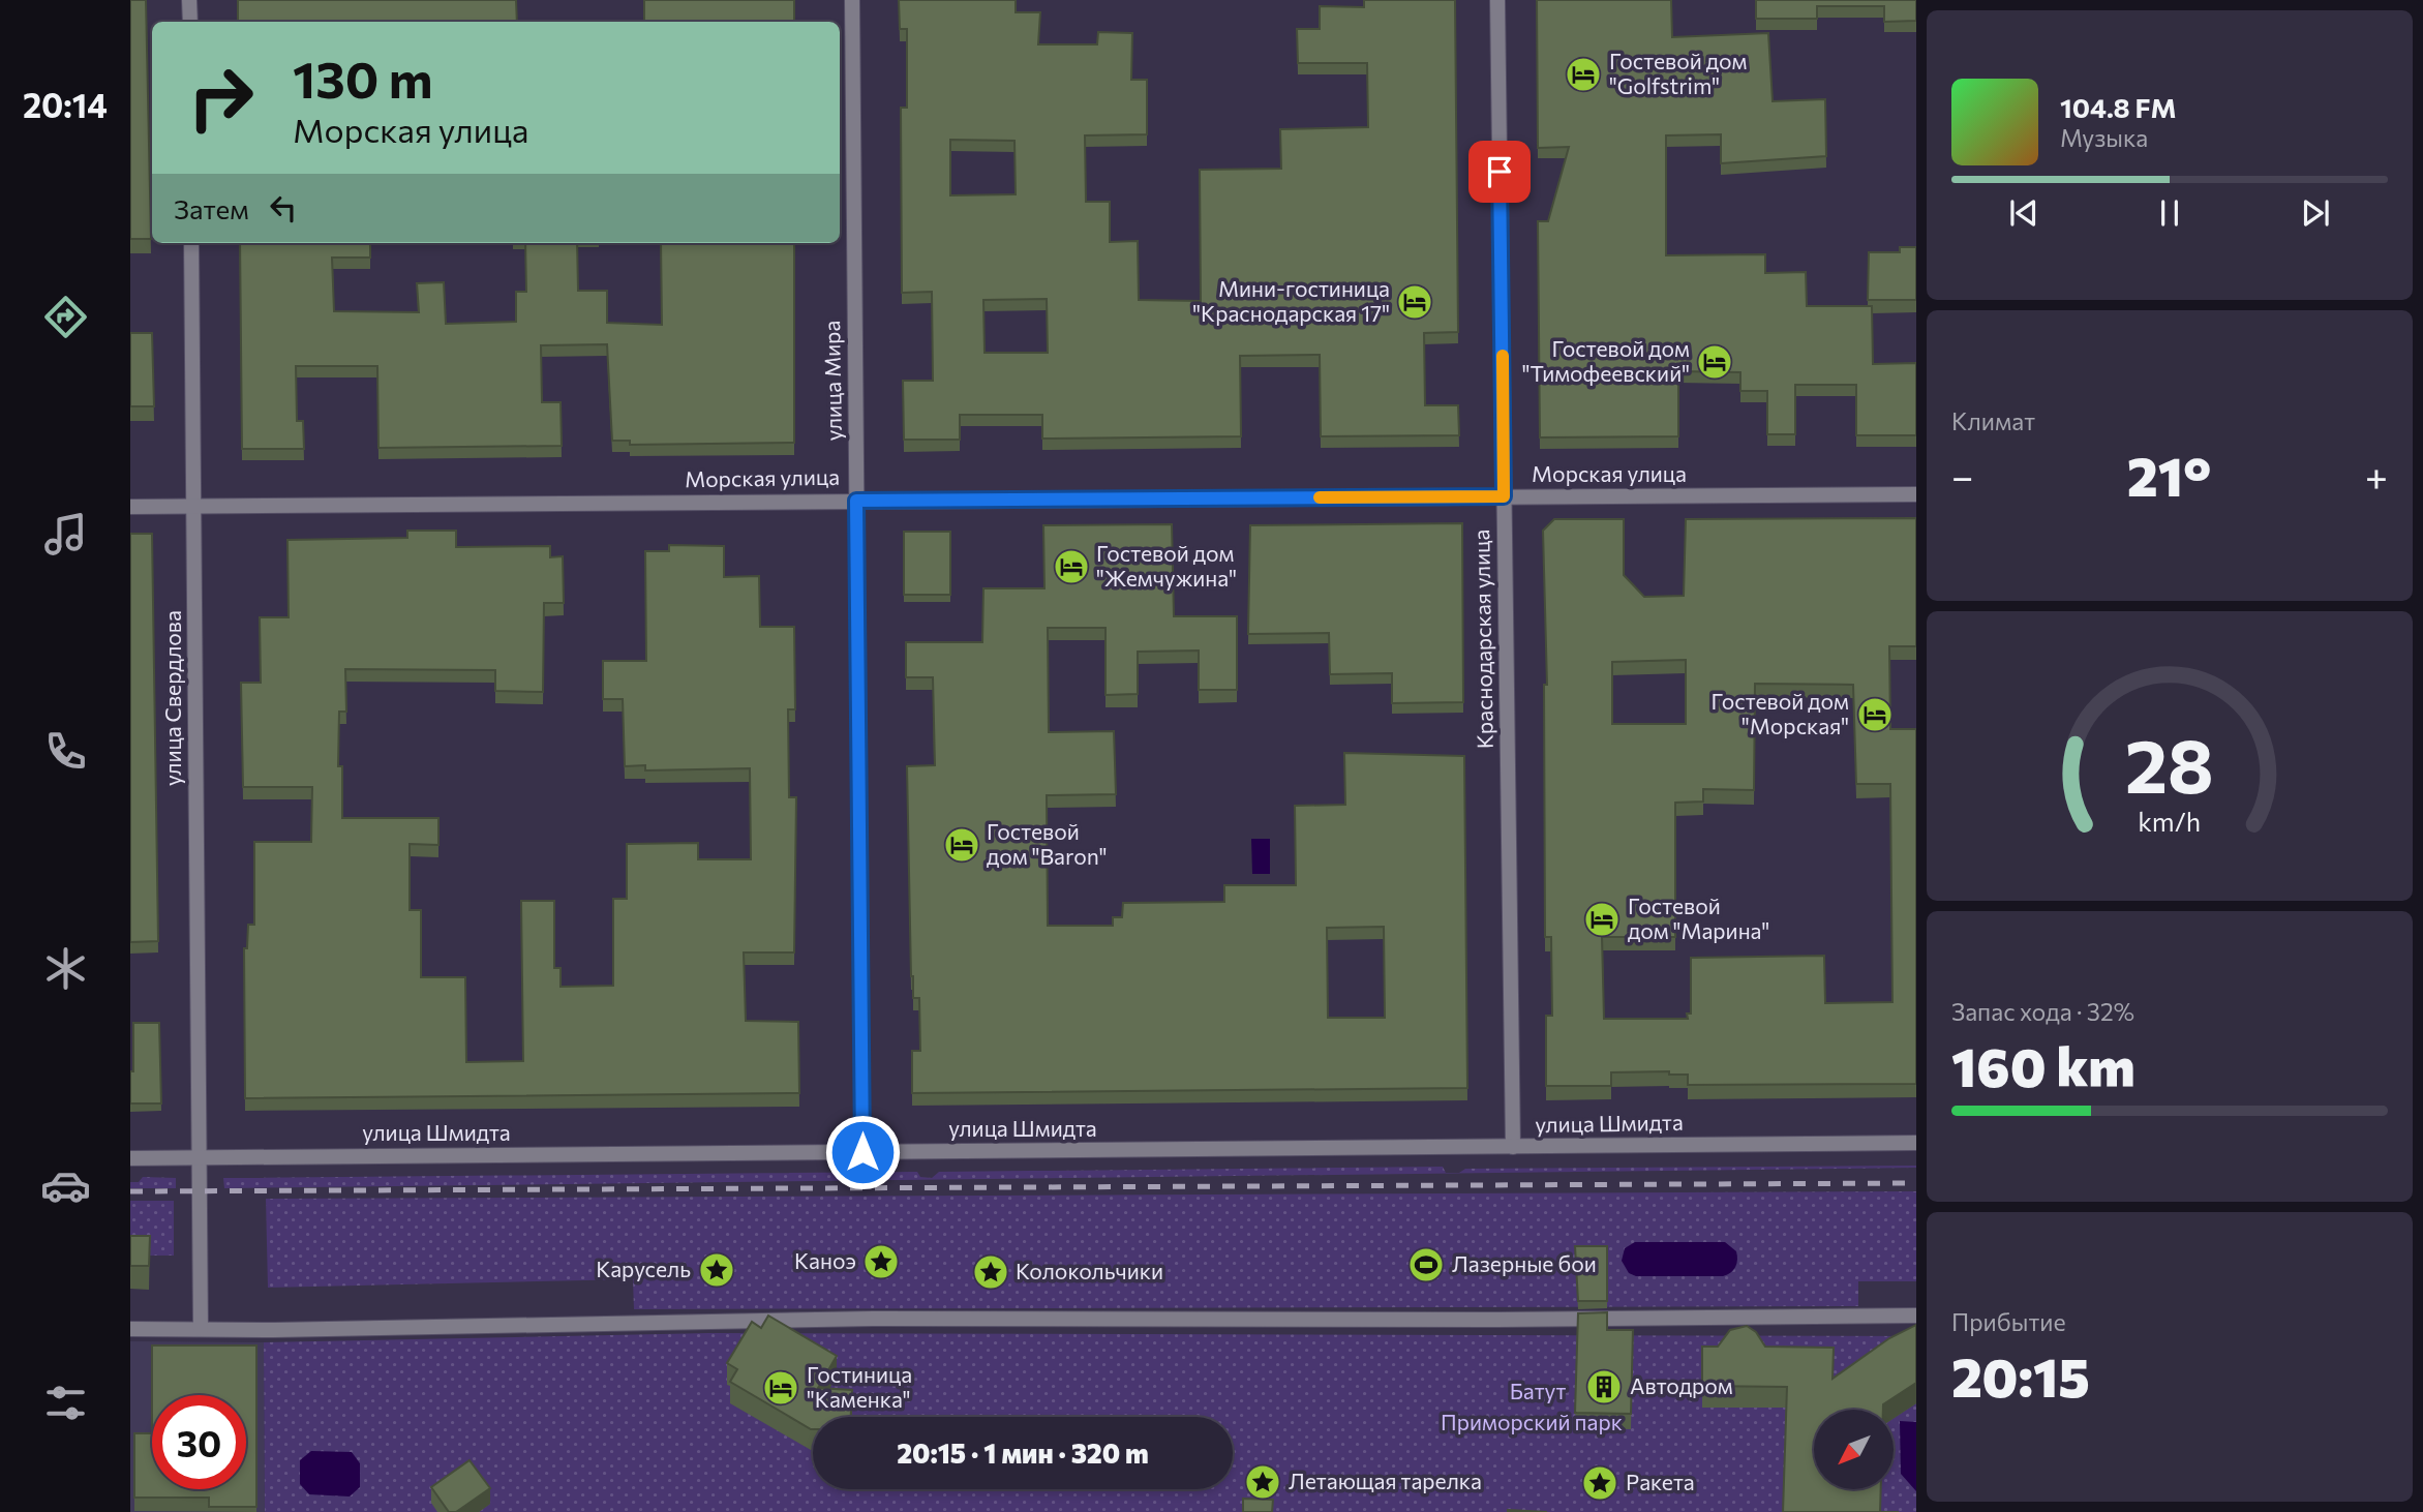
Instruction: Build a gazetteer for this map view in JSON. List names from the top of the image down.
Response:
{
  "streets": {
    "street": [
      "улица Мира",
      "Морская улица",
      "Краснодарская улица",
      "улица Свердлова",
      "улица Шмидта"
    ]
  },
  "crossings": [
    ["улица Мира", "Морская улица"],
    ["улица Мира", "улица Шмидта"],
    ["Морская улица", "Краснодарская улица"],
    ["Морская улица", "улица Свердлова"],
    ["Краснодарская улица", "улица Шмидта"],
    ["улица Свердлова", "улица Шмидта"]
  ],
  "parks": ["Батут", "Приморский парк"],
  "places": {
    "hotel": [
      "Гостевой дом \"Golfstrim\"",
      "Мини-гостиница \"Краснодарская 17\"",
      "Гостевой дом \"Тимофеевский\"",
      "Гостевой дом \"Жемчужина\"",
      "Гостевой дом \"Морская\"",
      "Гостевой дом \"Baron\"",
      "Гостевой дом \"Марина\"",
      "Гостиница \"Каменка\""
    ],
    "place": [
      "Каноэ",
      "Карусель",
      "Колокольчики",
      "Летающая тарелка",
      "Ракета"
    ],
    "sports": ["Лазерные бои"],
    "building": ["Автодром"]
  },
  "north": "bottom left",
  "page": {
    "tabs": "20:14",
    "turn": ["130 m", "Морская улица"],
    "song": ["104.8 FM", "Музыка"],
    "then": "Затем",
    "tile": [
      "Климат",
      ["Запас хода · 32%", "160 km"],
      ["Прибытие", "20:15"]
    ],
    "heat": ["−", "21°", "+"],
    "limit": "30",
    "trip": "20:15 · 1 мин · 320 m",
    "gauge": ["28", "km/h"]
  }
}
